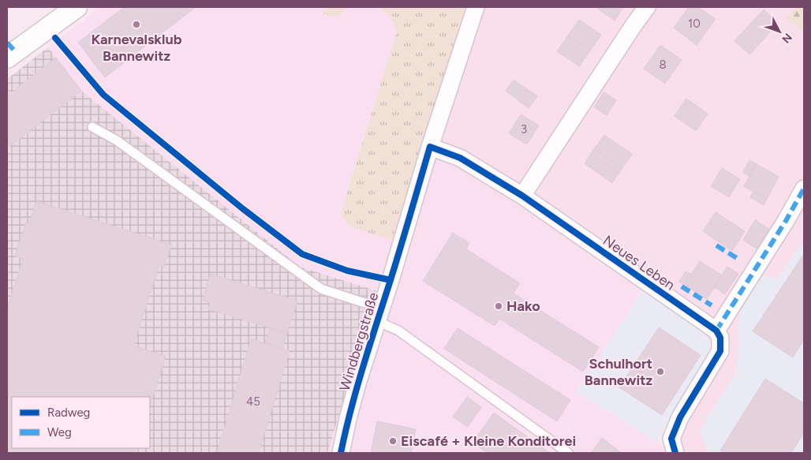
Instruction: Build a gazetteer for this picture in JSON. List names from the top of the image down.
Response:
{
  "streets": {
    "street": ["Neues Leben", "Windbergstraße"]
  },
  "crossings": [
    ["Neues Leben", "Windbergstraße"]
  ],
  "places": [
    "Karnevalsklub Bannewitz",
    "Hako",
    "Schulhort Bannewitz",
    "Eiscafé + Kleine Konditorei"
  ],
  "house_numbers": [
    "10",
    "8",
    "3",
    "45"
  ],
  "legend": ["Radweg", "Weg"],
  "north": "bottom right"
}
